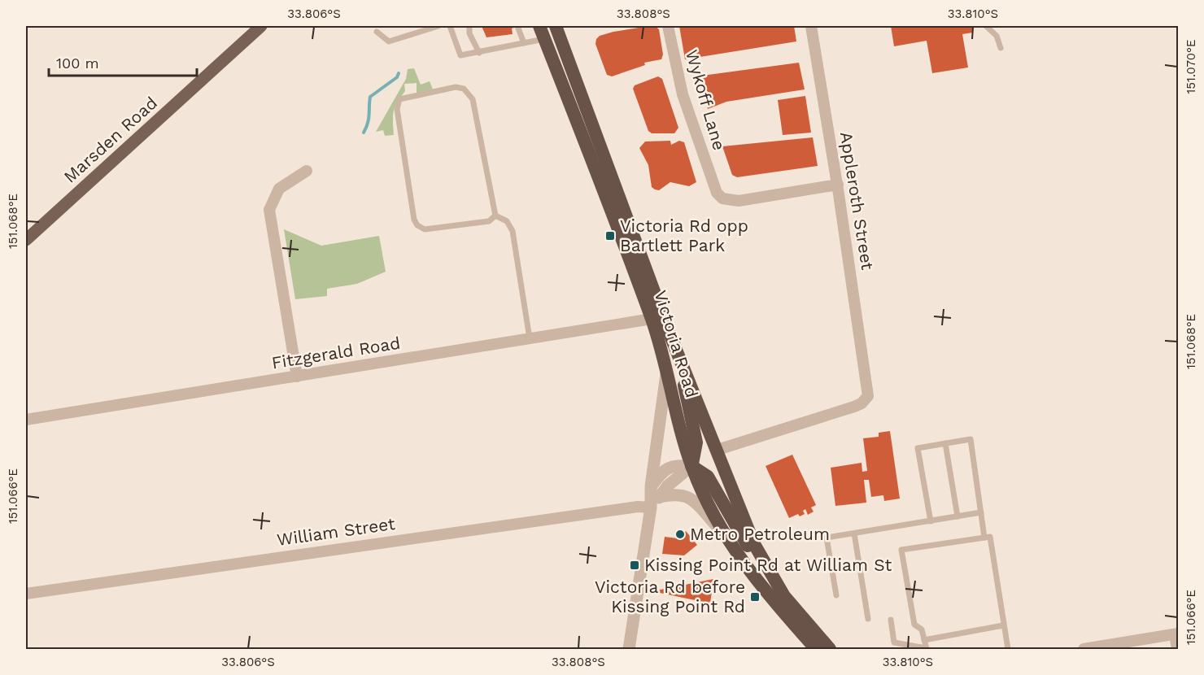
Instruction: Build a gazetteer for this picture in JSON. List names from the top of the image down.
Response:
{
  "streets": {
    "highway": ["Victoria Road"],
    "main road": ["Marsden Road"],
    "street": [
      "Wykoff Lane",
      "Appleroth Street",
      "Fitzgerald Road",
      "William Street"
    ]
  },
  "crossings": [
    ["Wykoff Lane", "Appleroth Street"],
    ["Appleroth Street", "Victoria Road"],
    ["Victoria Road", "Fitzgerald Road"]
  ],
  "places": {
    "transit": ["Victoria Rd opp Bartlett Park", "Kissing Point Rd at William St", "Victoria Rd before Kissing Point Rd"],
    "other": ["Metro Petroleum"]
  },
  "scale_bar": "100 m",
  "coordinates": [
    "33.806°S",
    "33.808°S",
    "33.810°S",
    "151.070°E",
    "151.068°E",
    "151.066°E"
  ]
}
